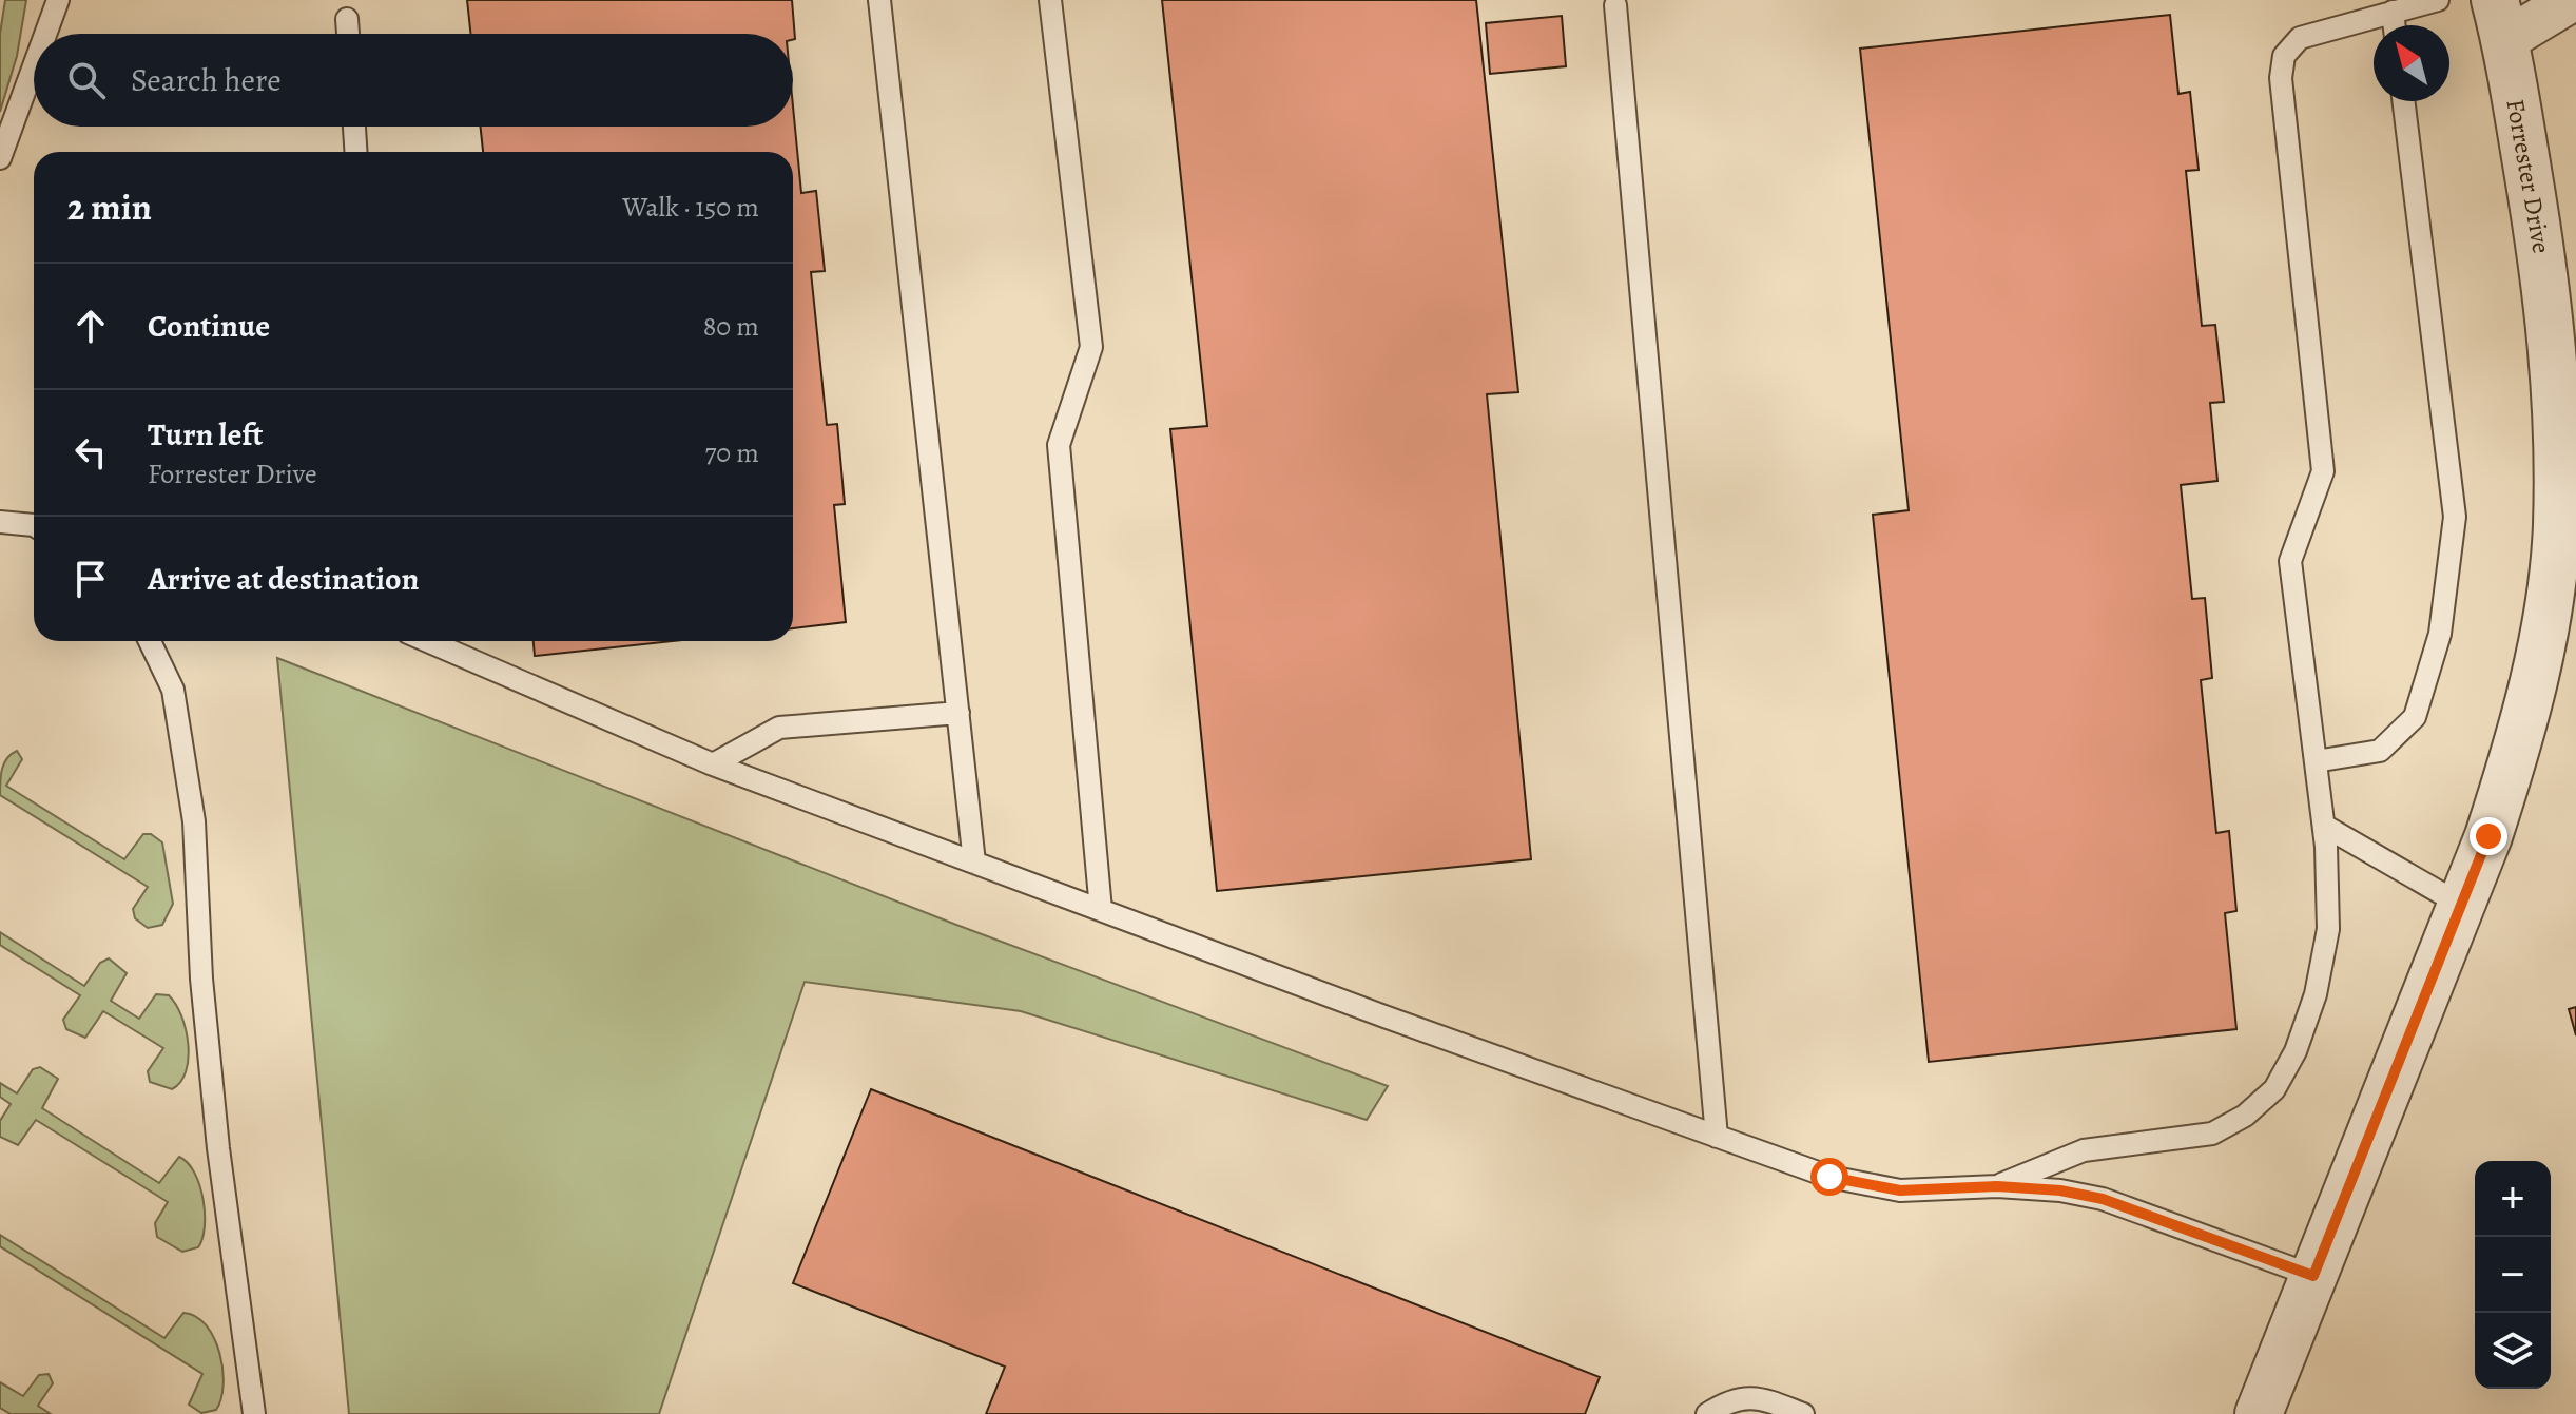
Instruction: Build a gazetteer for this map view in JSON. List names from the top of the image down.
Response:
{
  "streets": {
    "street": ["Forrester Drive"]
  },
  "north": "top left",
  "page": {
    "search": "Search here",
    "heading": ["2 min", "Walk · 150 m"],
    "list": [
      ["Continue", "80 m"],
      ["Turn left", "Forrester Drive", "70 m"],
      "Arrive at destination"
    ],
    "map_buttons": ["+", "−"]
  }
}
